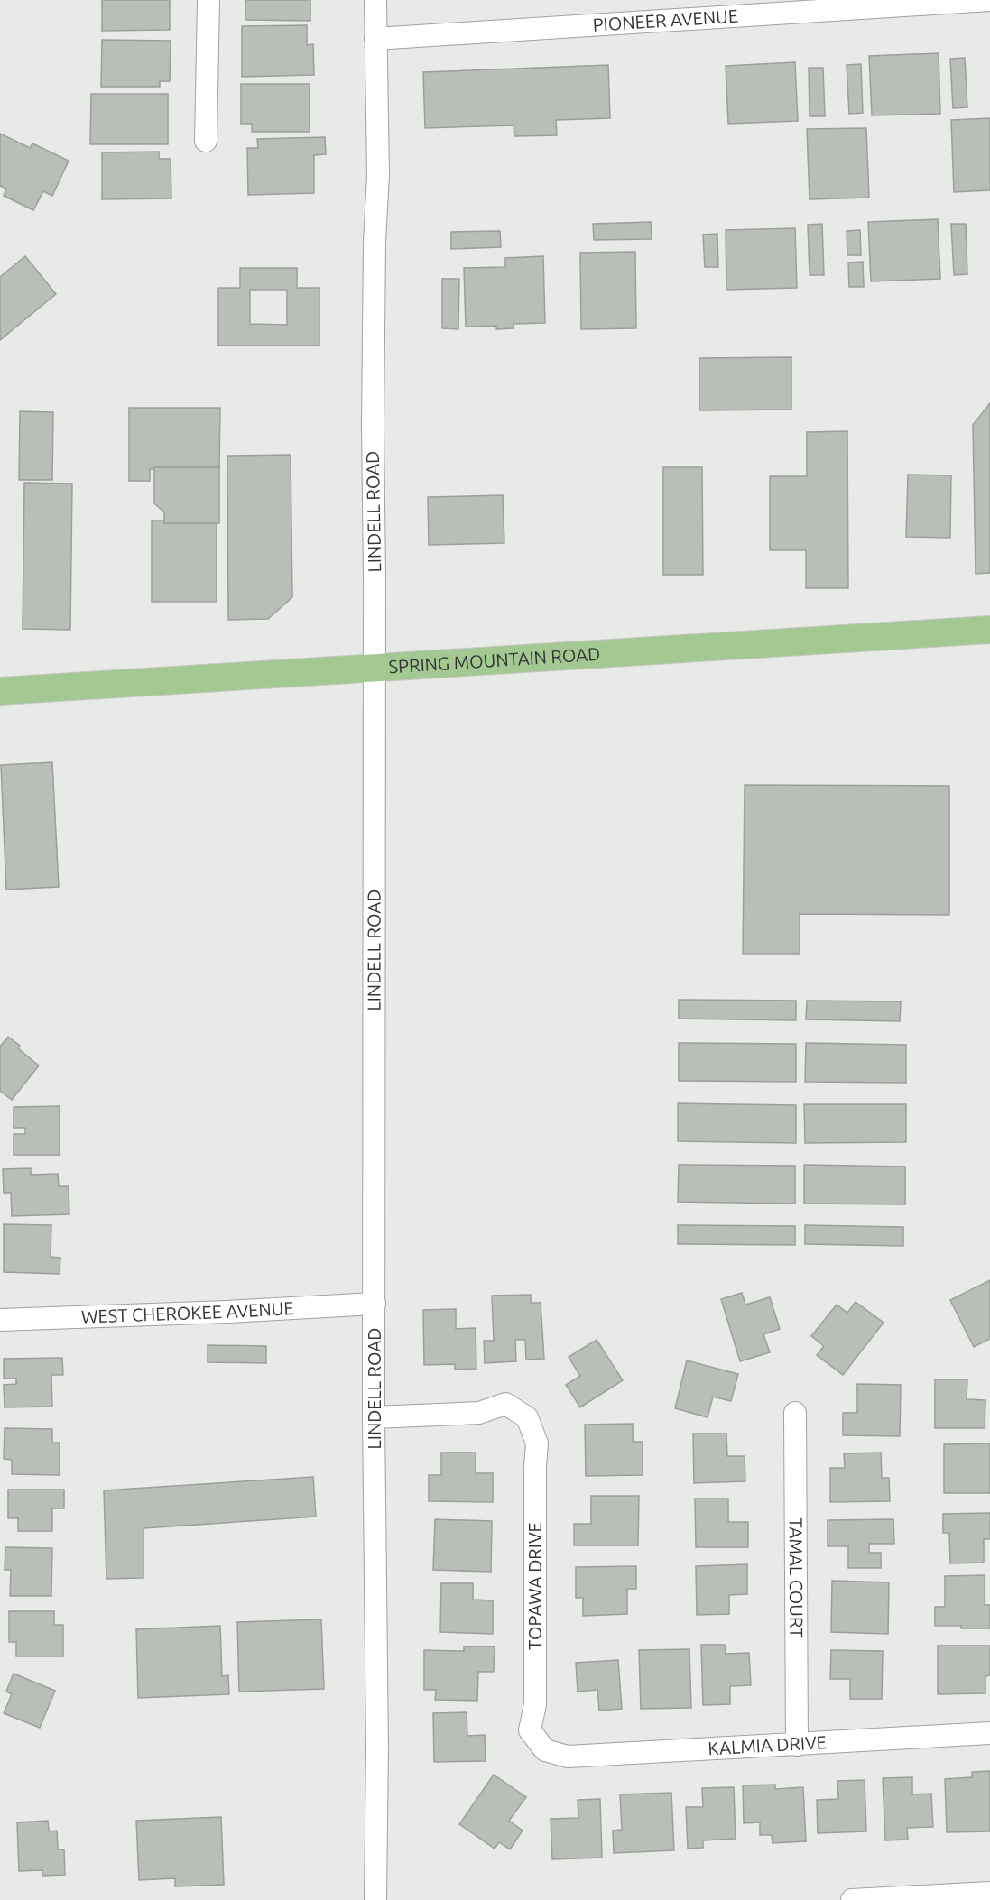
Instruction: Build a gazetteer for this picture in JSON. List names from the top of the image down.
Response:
{
  "streets": {
    "main road": ["SPRING MOUNTAIN ROAD"],
    "street": [
      "PIONEER AVENUE",
      "LINDELL ROAD",
      "WEST CHEROKEE AVENUE",
      "TAMAL COURT",
      "TOPAWA DRIVE",
      "KALMIA DRIVE"
    ]
  },
  "crossings": [
    ["PIONEER AVENUE", "LINDELL ROAD"],
    ["LINDELL ROAD", "SPRING MOUNTAIN ROAD"],
    ["LINDELL ROAD", "WEST CHEROKEE AVENUE"],
    ["LINDELL ROAD", "TOPAWA DRIVE"],
    ["TAMAL COURT", "KALMIA DRIVE"],
    ["TOPAWA DRIVE", "KALMIA DRIVE"]
  ]
}
